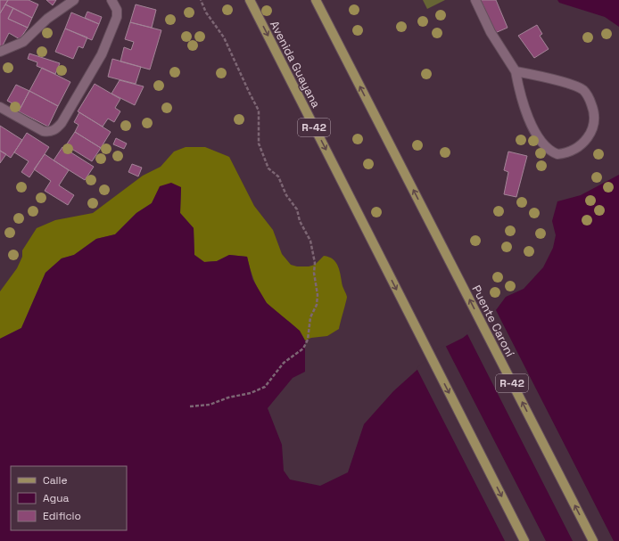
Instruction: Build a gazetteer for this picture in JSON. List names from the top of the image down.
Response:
{
  "streets": {
    "main road": ["Avenida Guayana", "R-42", "Puente Caroní"]
  },
  "one_way": ["Avenida Guayana", "Puente Caroní"],
  "legend": ["Calle", "Agua", "Edificio"]
}
